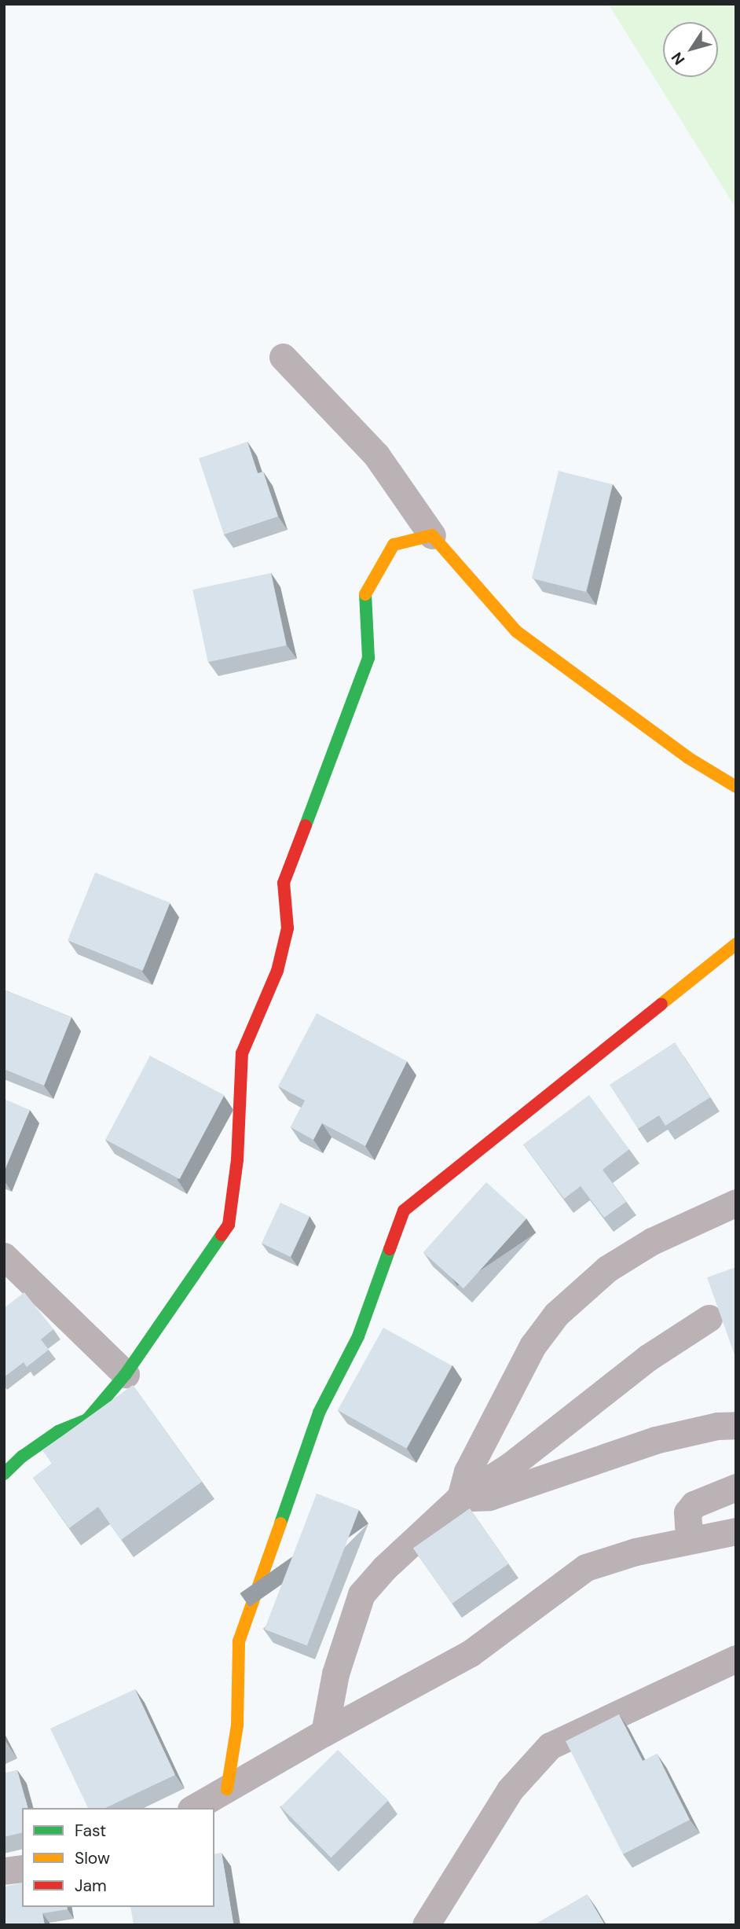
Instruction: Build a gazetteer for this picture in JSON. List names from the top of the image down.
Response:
{
  "legend": ["Fast", "Slow", "Jam"],
  "north": "bottom left"
}
